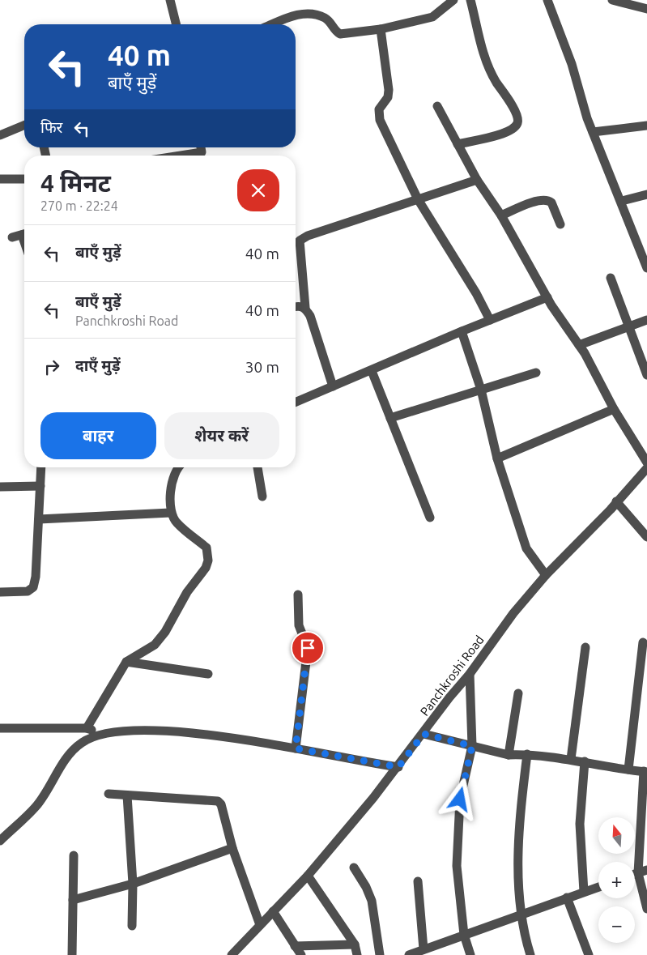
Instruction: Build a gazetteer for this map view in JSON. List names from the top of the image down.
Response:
{
  "streets": {
    "street": ["Panchkroshi Road"]
  },
  "north": "top",
  "page": {
    "turn": ["40 m", "बाएँ मुड़ें"],
    "then": "फिर",
    "heading": ["4 मिनट", "270 m · 22:24"],
    "list": [
      {
        "name": "बाएँ मुड़ें",
        "value": "40 m"
      },
      {
        "name": "बाएँ मुड़ें",
        "note": "Panchkroshi Road",
        "value": "40 m"
      },
      {
        "name": "दाएँ मुड़ें",
        "value": "30 m"
      }
    ],
    "buttons": ["बाहर", "शेयर करें"],
    "map_buttons": ["+", "−"]
  }
}
